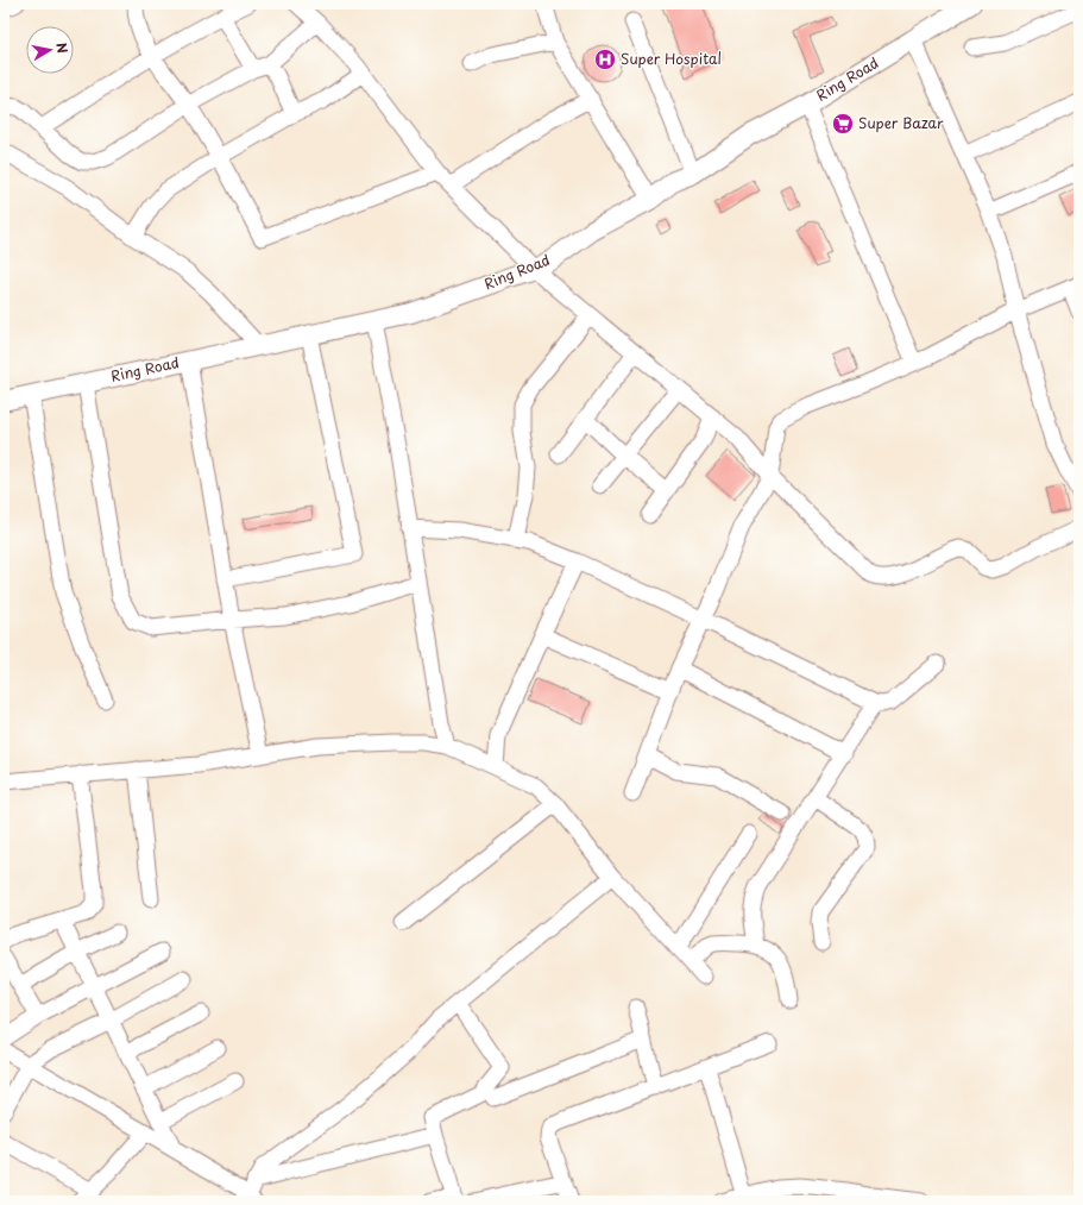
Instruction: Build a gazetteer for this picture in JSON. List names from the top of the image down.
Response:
{
  "streets": {
    "main road": ["Ring Road"]
  },
  "places": {
    "hospital": ["Super Hospital"],
    "supermarket": ["Super Bazar"]
  },
  "north": "right"
}
